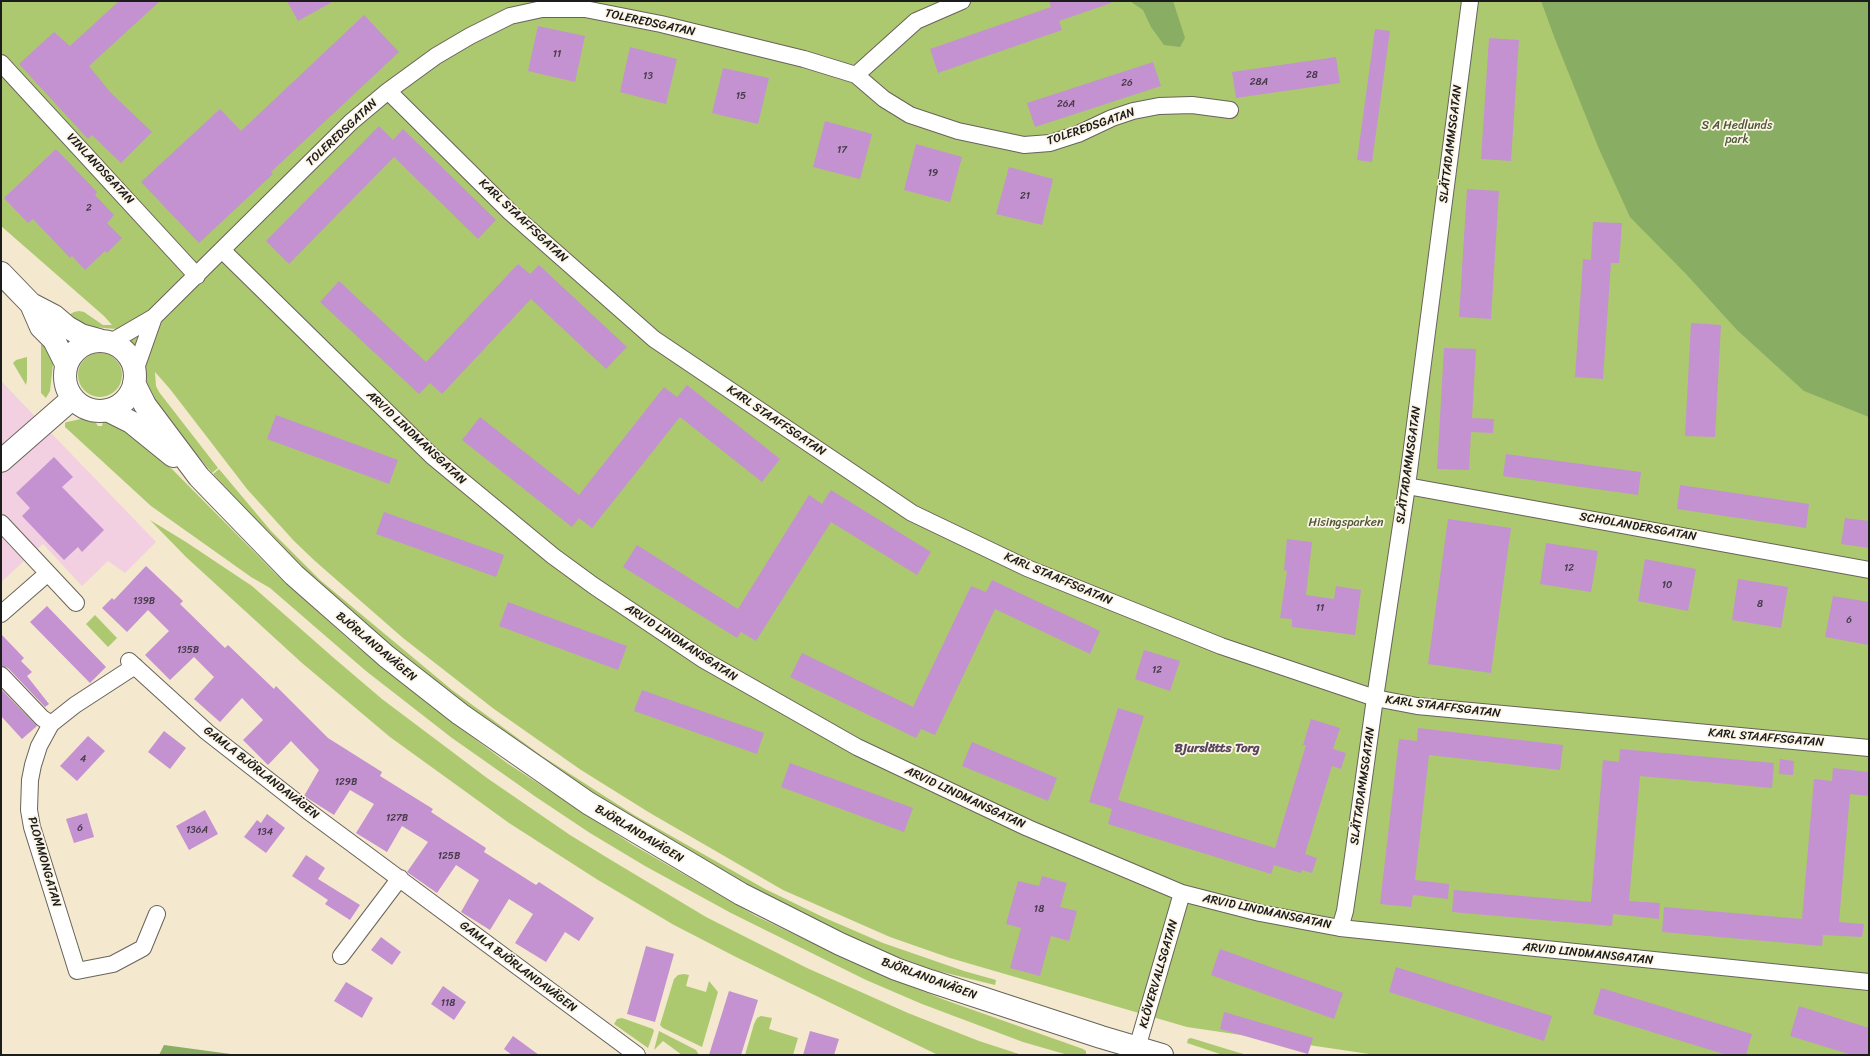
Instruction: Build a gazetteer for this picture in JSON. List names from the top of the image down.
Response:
{
  "streets": {
    "street": [
      "TOLEREDSGATAN",
      "SLÄTTADAMMSGATAN",
      "VINLANDSGATAN",
      "KARL STAAFFSGATAN",
      "ARVID LINDMANSGATAN",
      "SCHOLANDERSGATAN",
      "BJÖRLANDAVÄGEN",
      "GAMLA BJÖRLANDAVÄGEN",
      "PLOMMONGATAN",
      "KLÖVERVALLSGATAN"
    ]
  },
  "crossings": [
    ["TOLEREDSGATAN", "VINLANDSGATAN"],
    ["TOLEREDSGATAN", "KARL STAAFFSGATAN"],
    ["TOLEREDSGATAN", "ARVID LINDMANSGATAN"],
    ["TOLEREDSGATAN", "BJÖRLANDAVÄGEN"],
    ["SLÄTTADAMMSGATAN", "KARL STAAFFSGATAN"],
    ["SLÄTTADAMMSGATAN", "ARVID LINDMANSGATAN"],
    ["SLÄTTADAMMSGATAN", "SCHOLANDERSGATAN"],
    ["ARVID LINDMANSGATAN", "KLÖVERVALLSGATAN"],
    ["BJÖRLANDAVÄGEN", "KLÖVERVALLSGATAN"],
    ["GAMLA BJÖRLANDAVÄGEN", "PLOMMONGATAN"]
  ],
  "districts": ["Bjurslätts Torg"],
  "parks": ["S A Hedlunds park", "Hisingsparken"],
  "house_numbers": [
    "11",
    "28",
    "13",
    "28A",
    "26",
    "15",
    "26A",
    "17",
    "19",
    "21",
    "2",
    "12",
    "10",
    "139B",
    "8",
    "11",
    "6",
    "135B",
    "12",
    "4",
    "129B",
    "127B",
    "6",
    "136A",
    "134",
    "125B",
    "18",
    "118"
  ]
}
